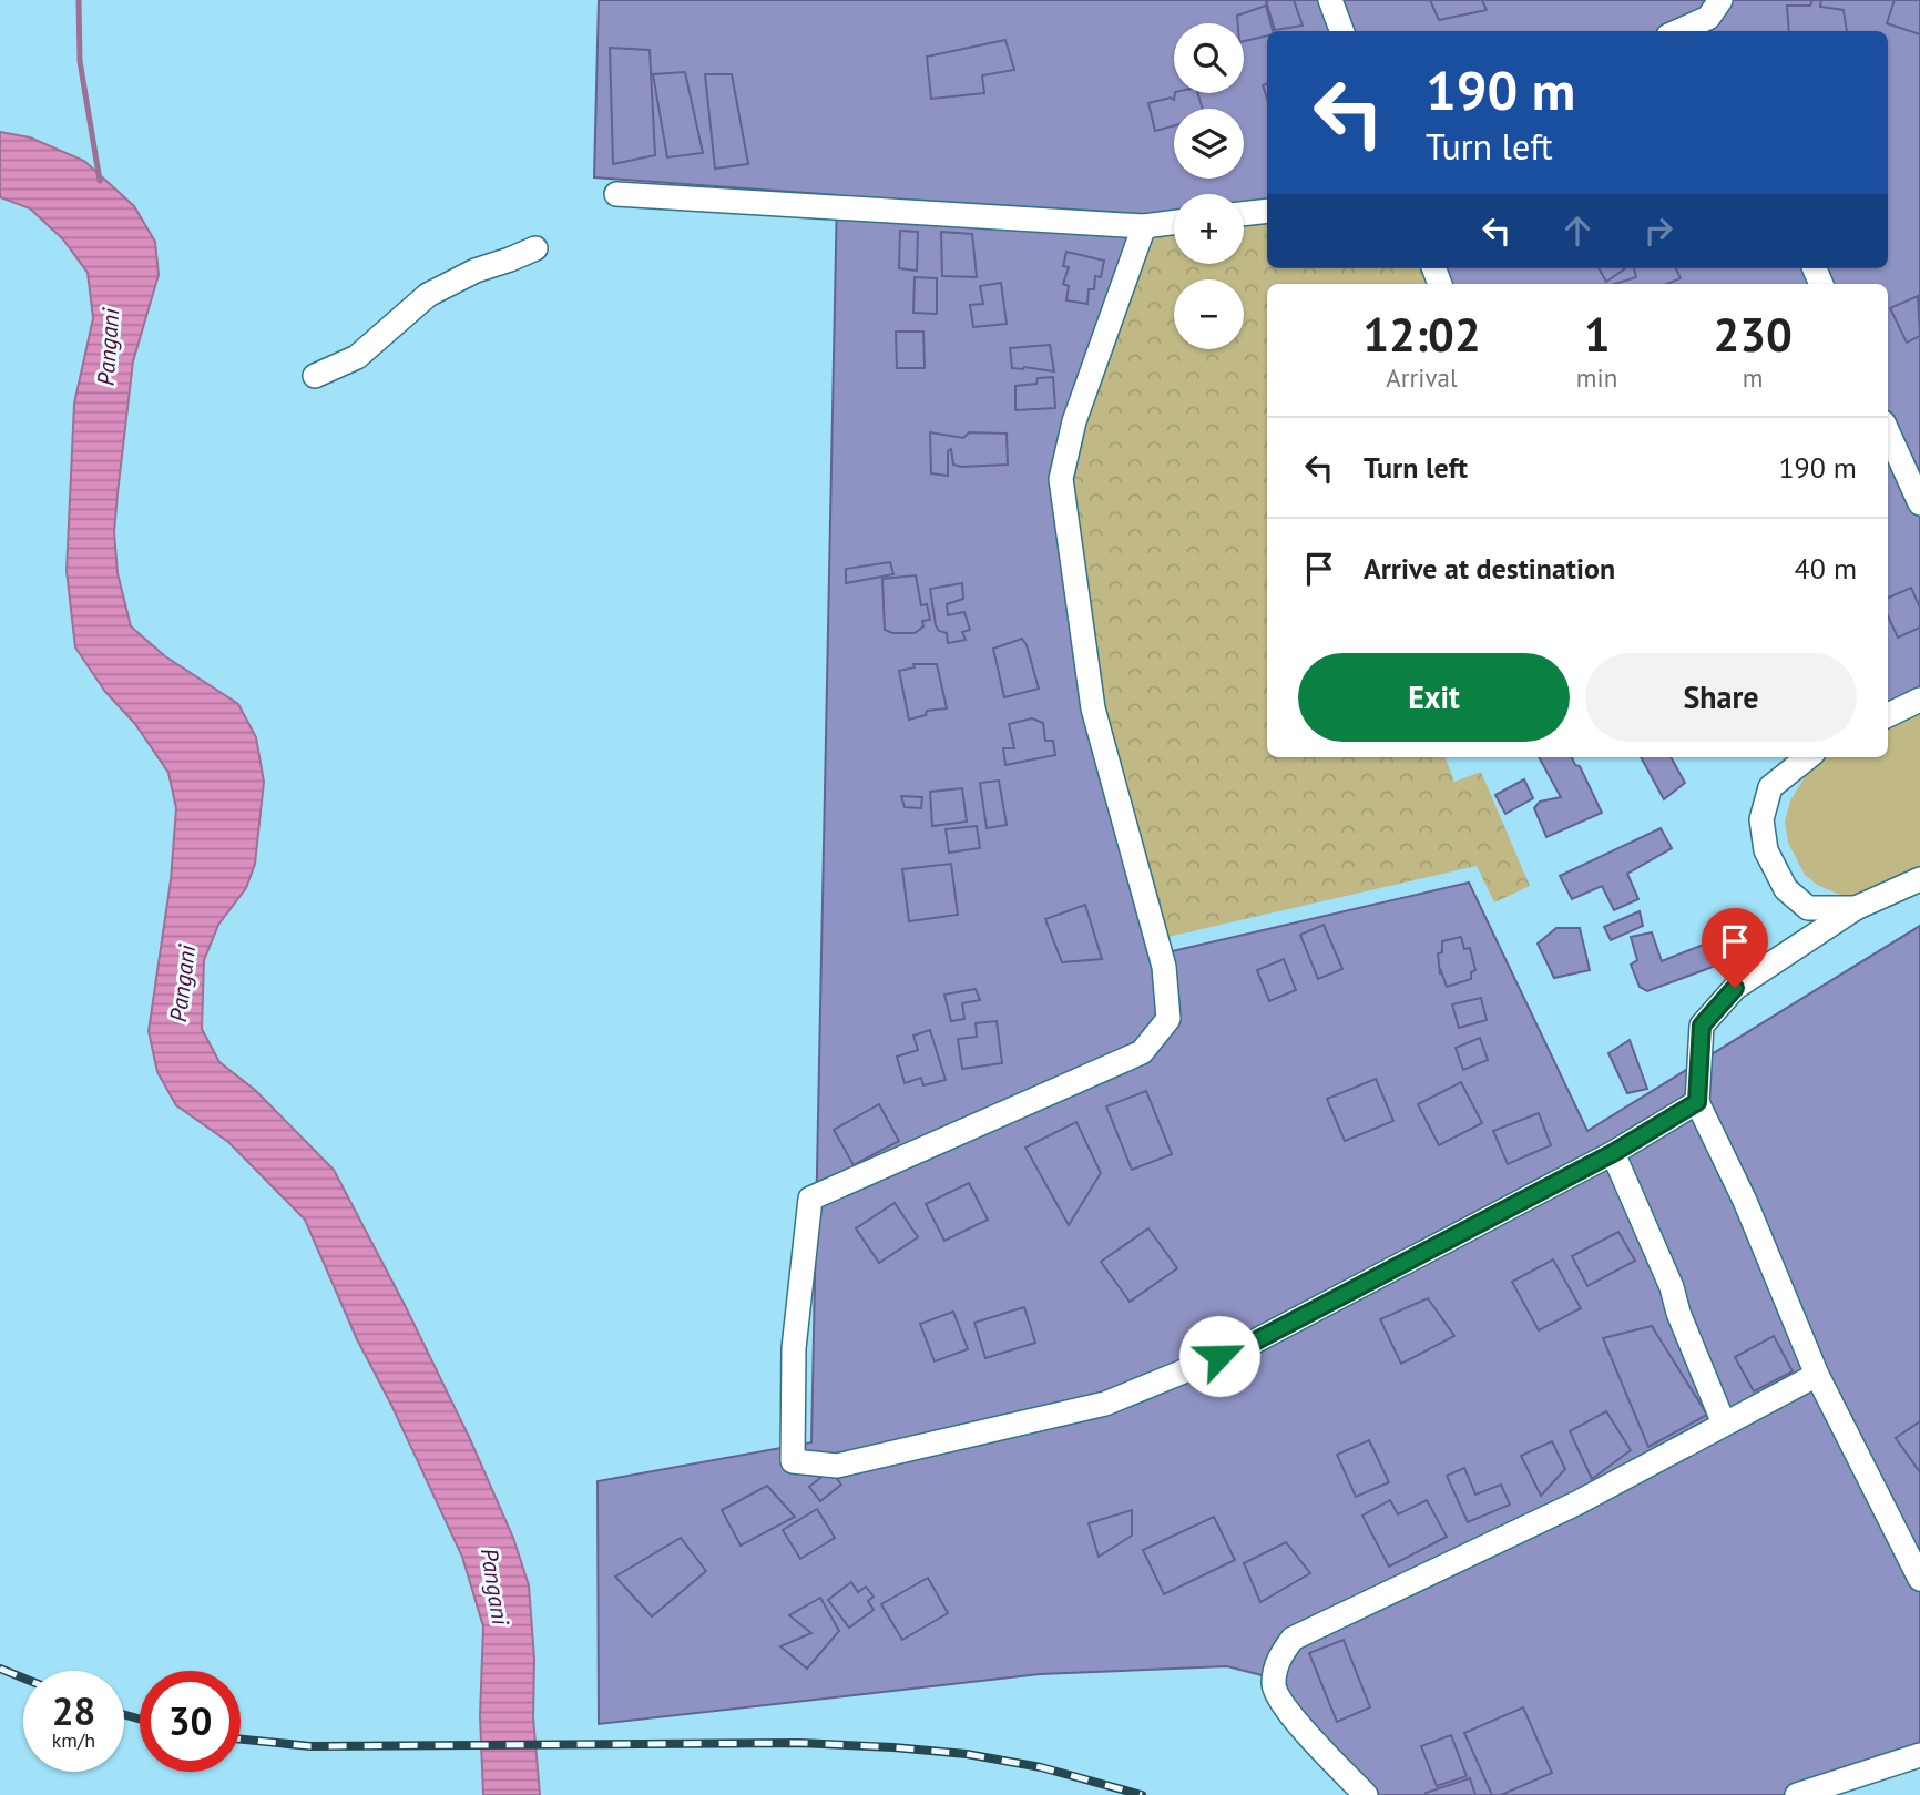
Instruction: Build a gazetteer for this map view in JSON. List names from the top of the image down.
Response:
{
  "water": ["Pangani"],
  "page": {
    "map_buttons": ["+", "−"],
    "turn": ["190 m", "Turn left"],
    "eta": [
      "12:02",
      "Arrival",
      "1",
      "min",
      "230",
      "m"
    ],
    "list": [
      {
        "name": "Turn left",
        "value": "190 m"
      },
      {
        "name": "Arrive at destination",
        "value": "40 m"
      }
    ],
    "buttons": ["Exit", "Share"],
    "speed": "28 km/h",
    "limit": "30"
  }
}
